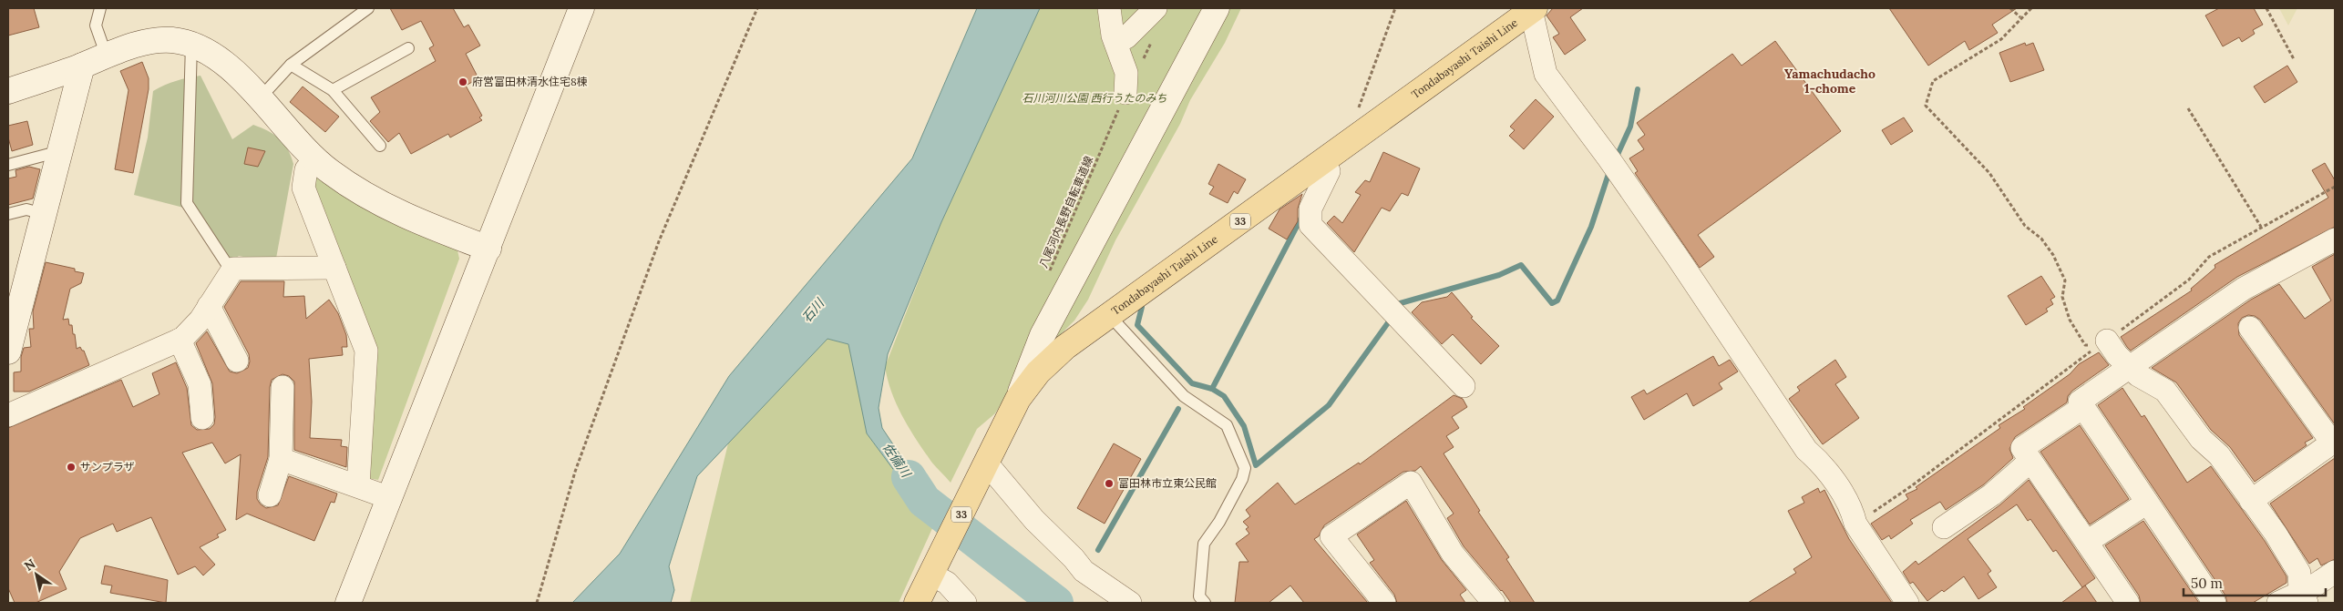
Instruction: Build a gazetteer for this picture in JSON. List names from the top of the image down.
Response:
{
  "streets": {
    "main road": ["Tondabayashi Taishi Line", "33"],
    "path": ["八尾河内長野自転車道線"]
  },
  "districts": ["Yamachudacho 1-chome"],
  "water": ["石川", "佐備川"],
  "parks": ["石川河川公園 西行うたのみち"],
  "places": ["府営富田林清水住宅8棟", "サンプラザ", "富田林市立東公民館"],
  "scale_bar": "50 m",
  "north": "top left"
}
